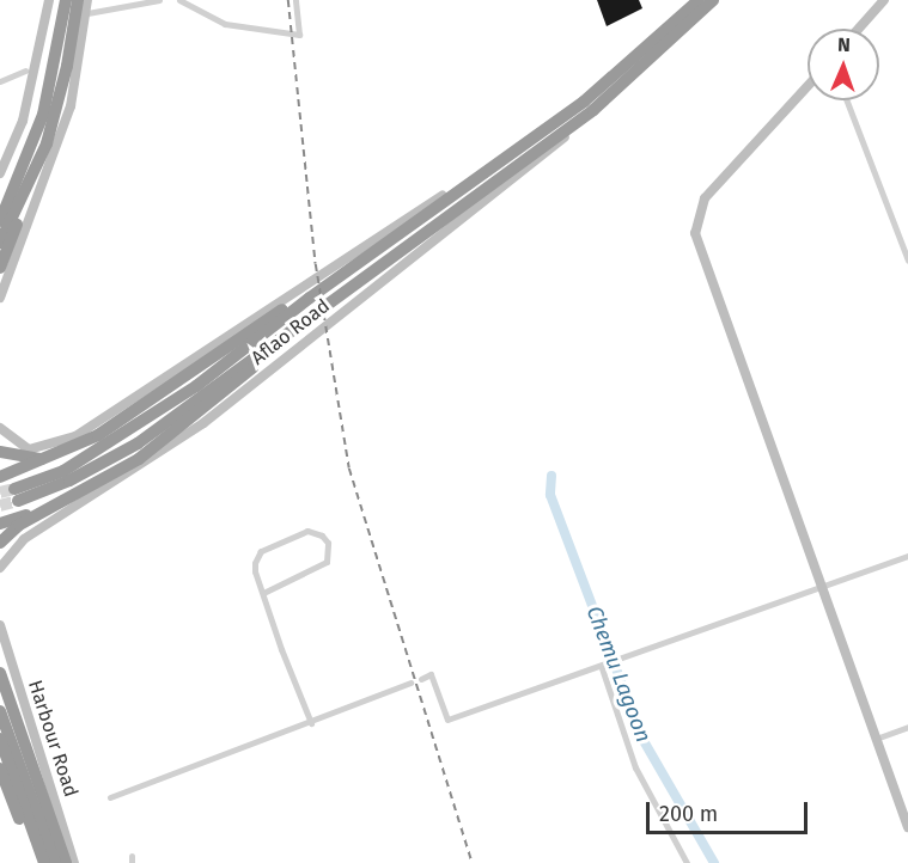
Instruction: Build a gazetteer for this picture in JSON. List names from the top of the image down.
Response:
{
  "streets": {
    "highway": ["Aflao Road", "Harbour Road"]
  },
  "water": ["Chemu Lagoon"],
  "scale_bar": "200 m",
  "north": "top"
}
